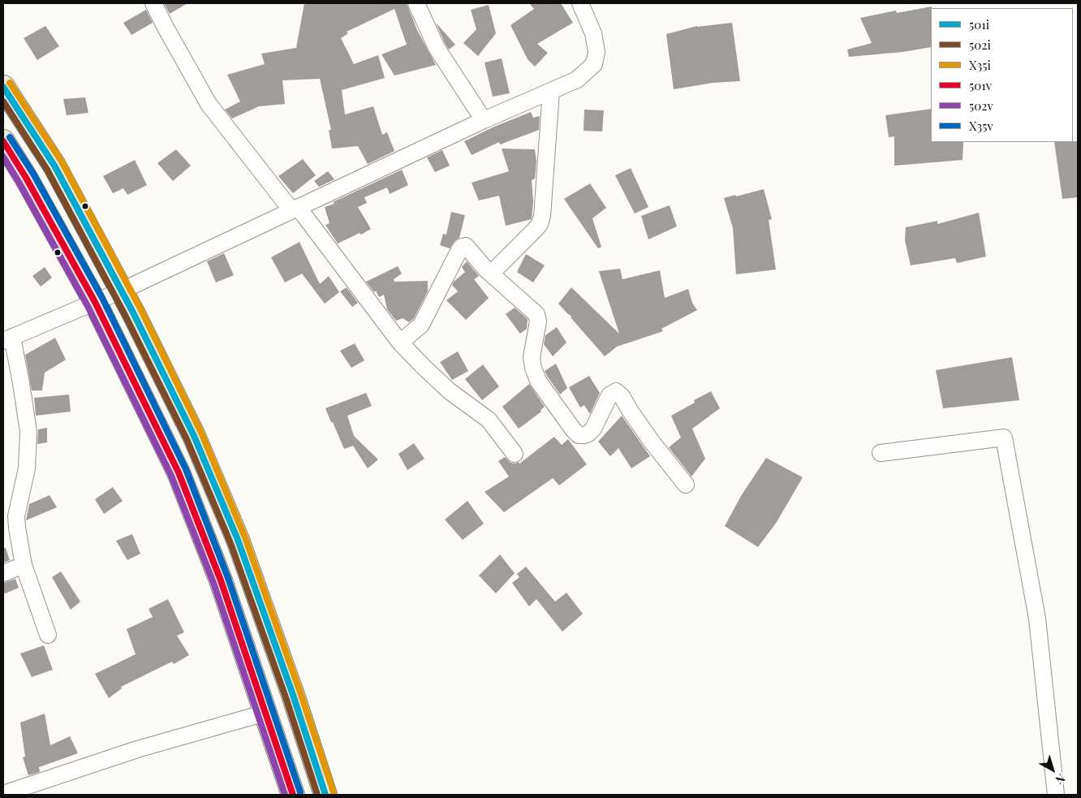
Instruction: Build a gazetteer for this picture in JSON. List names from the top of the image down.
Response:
{
  "lines": [
    "transit line X35i",
    "transit line 501i",
    "transit line 502i",
    "transit line X35v",
    "transit line 501v",
    "transit line 502v"
  ],
  "legend": [
    "501i",
    "502i",
    "X35i",
    "501v",
    "502v",
    "X35v"
  ],
  "north": "bottom right"
}
